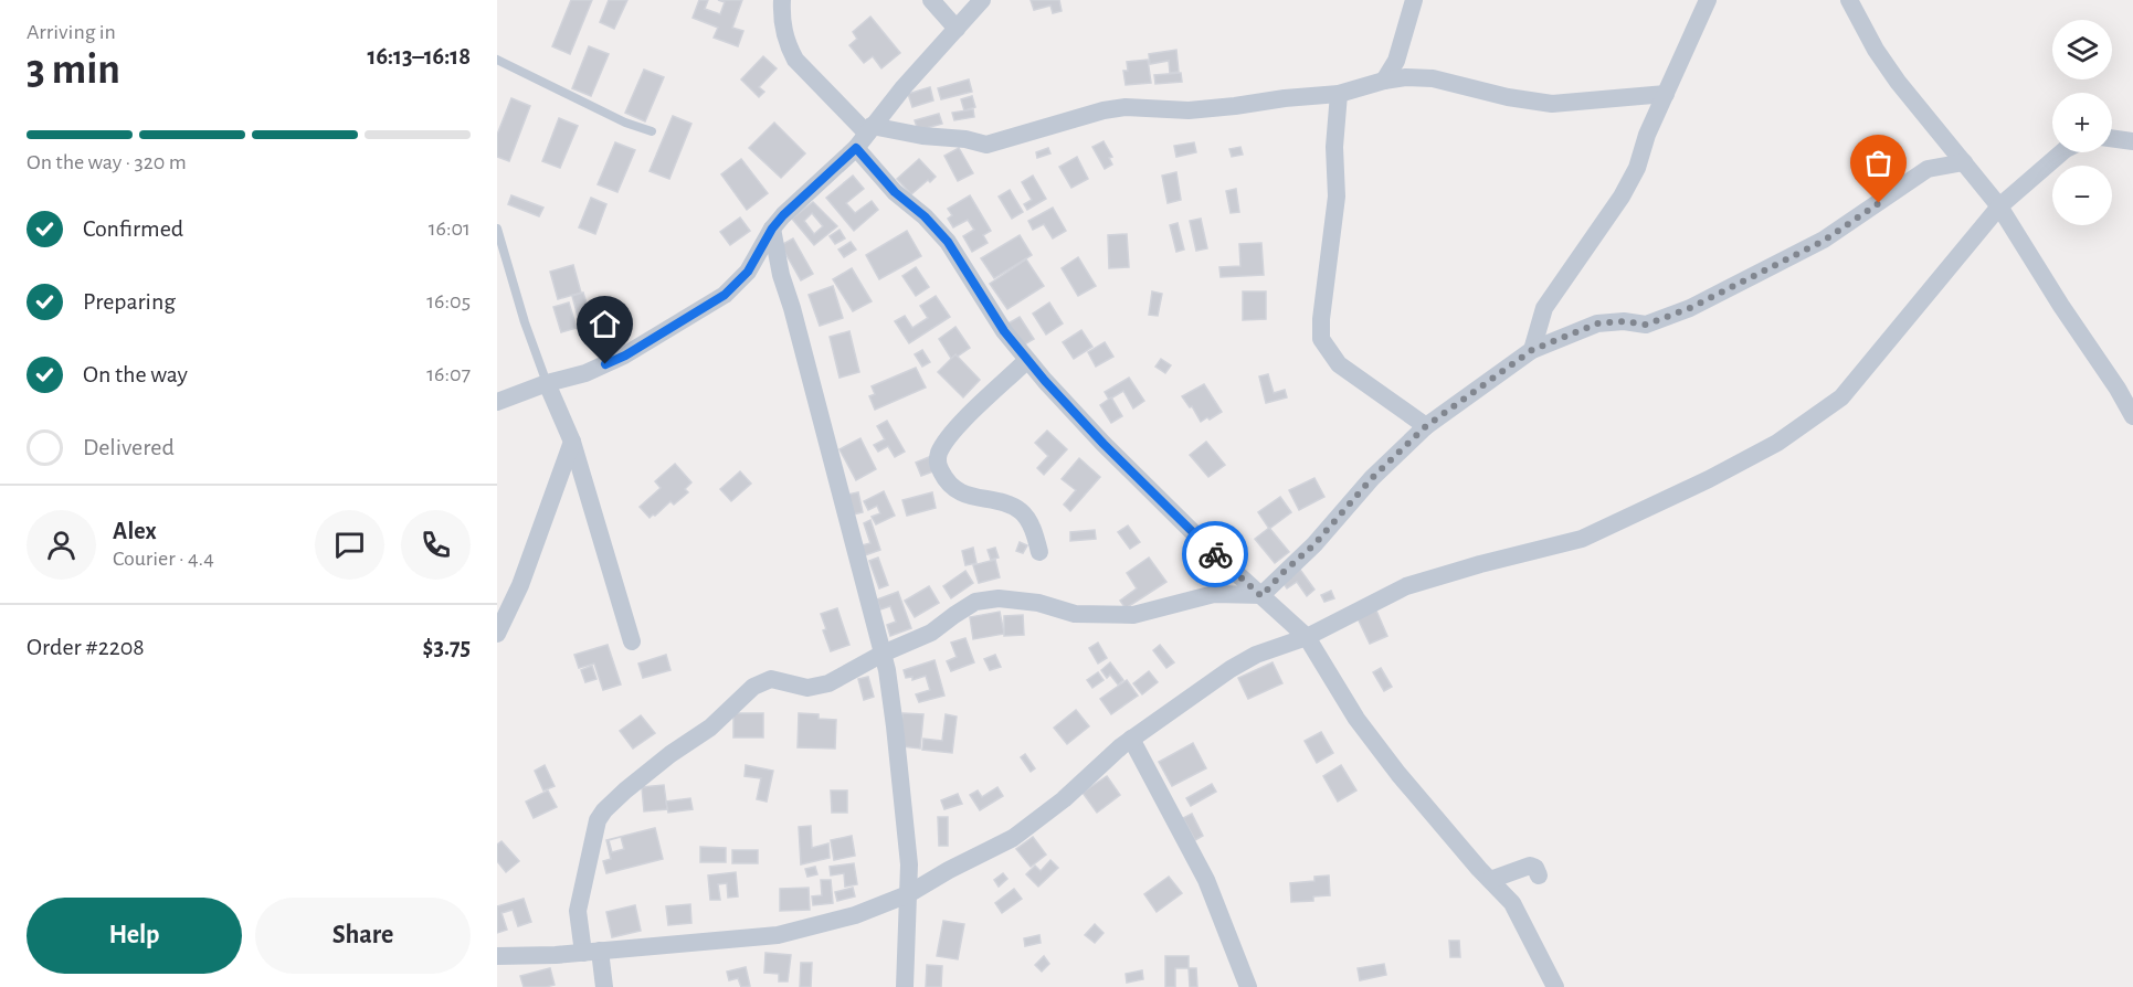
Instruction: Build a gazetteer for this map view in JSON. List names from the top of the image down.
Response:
{
  "page": {
    "heading": ["3 min", "Arriving in", "16:13–16:18"],
    "panel": [
      "Alex",
      "Courier · 4.4",
      "Order #2208",
      "$3.75"
    ],
    "map_buttons": ["+", "−"],
    "bar": "On the way · 320 m",
    "list": [
      ["Confirmed", "16:01"],
      ["Preparing", "16:05"],
      ["On the way", "16:07"],
      "Delivered"
    ],
    "buttons": ["Help", "Share"]
  }
}
